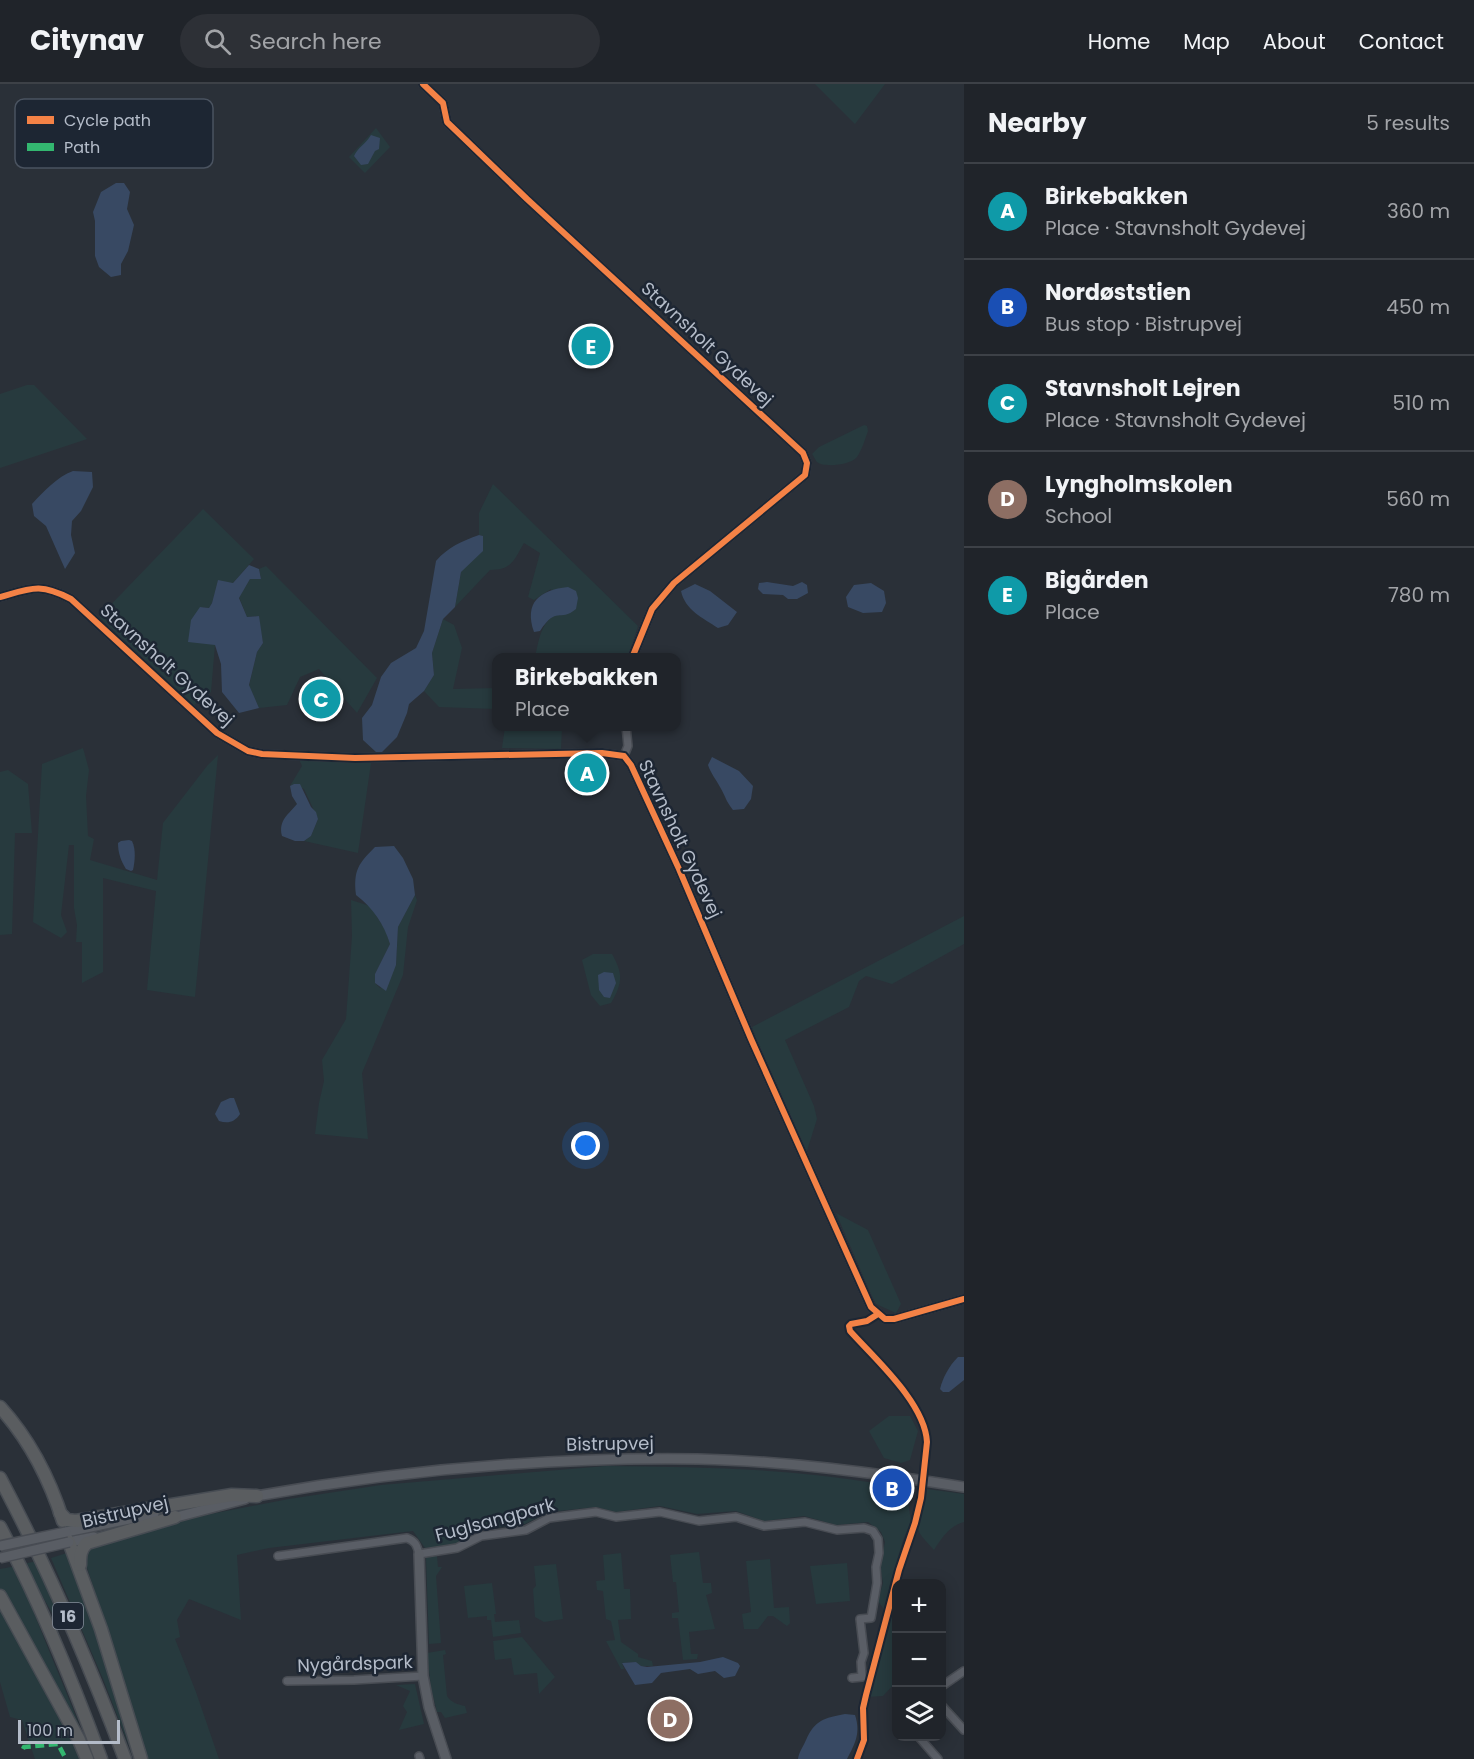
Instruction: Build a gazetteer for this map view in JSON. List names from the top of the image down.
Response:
{
  "streets": {
    "highway": ["16"],
    "main road": ["Bistrupvej"],
    "street": ["Stavnsholt Gydevej", "Fuglsangpark", "Nygårdspark"]
  },
  "legend": ["Cycle path", "Path"],
  "scale_bar": "100 m",
  "page": {
    "header": "Citynav",
    "search": "Search here",
    "nav": [
      "Home",
      "Map",
      "About",
      "Contact"
    ],
    "heading": ["Nearby", "5 results"],
    "list": [
      {
        "mark": "A",
        "name": "Birkebakken",
        "note": "Place · Stavnsholt Gydevej",
        "value": "360 m"
      },
      {
        "mark": "B",
        "name": "Nordøststien",
        "note": "Bus stop · Bistrupvej",
        "value": "450 m"
      },
      {
        "mark": "C",
        "name": "Stavnsholt Lejren",
        "note": "Place · Stavnsholt Gydevej",
        "value": "510 m"
      },
      {
        "mark": "D",
        "name": "Lyngholmskolen",
        "note": "School",
        "value": "560 m"
      },
      {
        "mark": "E",
        "name": "Bigården",
        "note": "Place",
        "value": "780 m"
      }
    ],
    "pins": [
      "E",
      "C",
      "A",
      "B",
      "D"
    ],
    "popup": ["Birkebakken", "Place"],
    "map_buttons": ["+", "−"],
    "scale": "100 m"
  }
}
